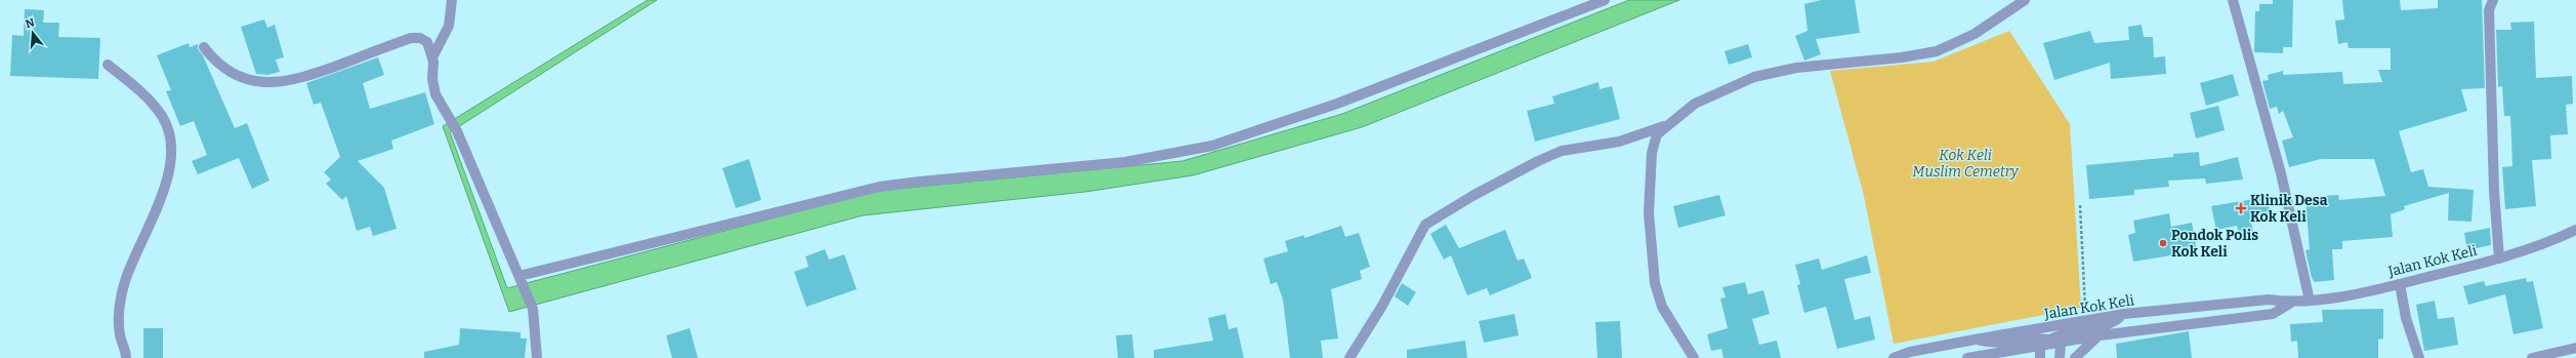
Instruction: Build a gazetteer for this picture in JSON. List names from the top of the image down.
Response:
{
  "streets": {
    "street": ["Jalan Kok Keli"]
  },
  "parks": ["Kok Keli Muslim Cemetry"],
  "places": {
    "health": ["Klinik Desa Kok Keli"],
    "other": ["Pondok Polis Kok Keli"]
  },
  "north": "top"
}
